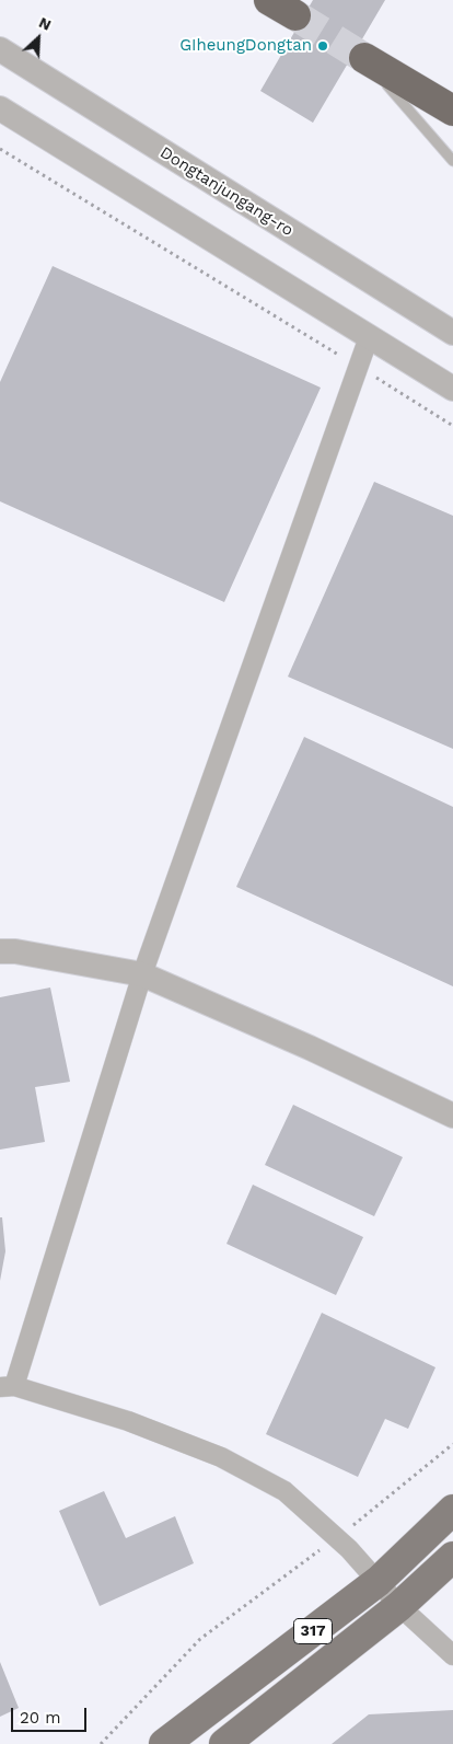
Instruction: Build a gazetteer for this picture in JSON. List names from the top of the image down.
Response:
{
  "streets": {
    "main road": ["317"],
    "street": ["Dongtanjungang-ro"]
  },
  "places": ["GIheungDongtan"],
  "scale_bar": "20 m",
  "north": "top right"
}
